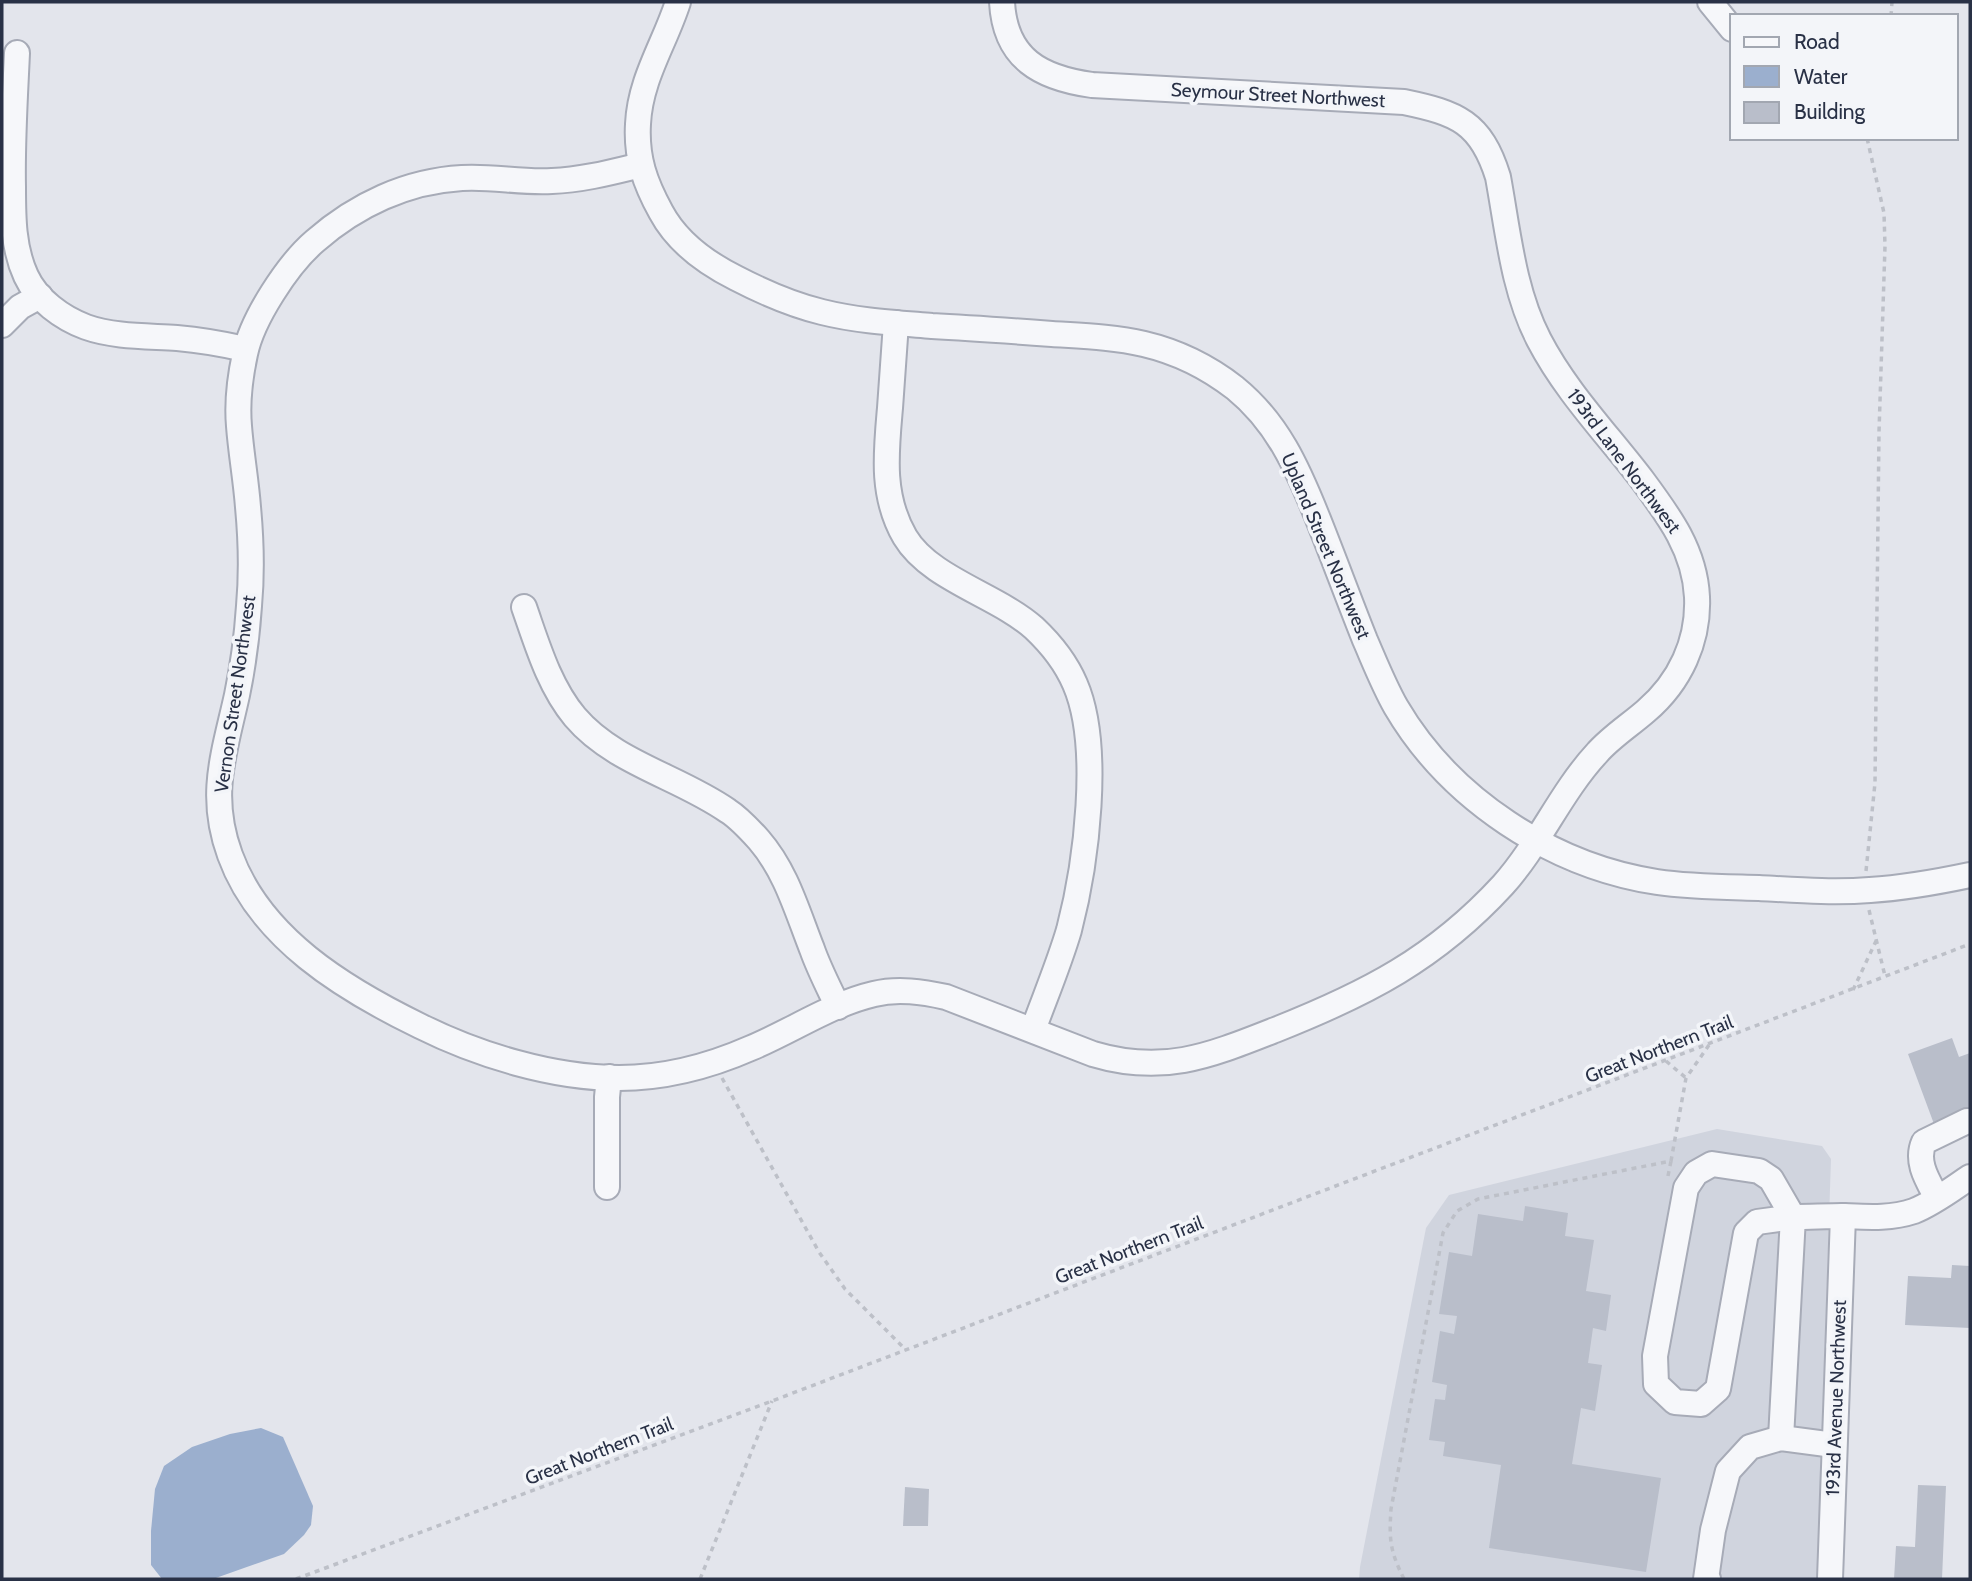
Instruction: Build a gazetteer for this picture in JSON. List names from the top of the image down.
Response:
{
  "streets": {
    "street": [
      "Seymour Street Northwest",
      "193rd Lane Northwest",
      "Upland Street Northwest",
      "Vernon Street Northwest",
      "193rd Avenue Northwest"
    ],
    "path": ["Great Northern Trail"]
  },
  "crossings": [
    ["Seymour Street Northwest", "193rd Lane Northwest"],
    ["193rd Lane Northwest", "Upland Street Northwest"],
    ["193rd Lane Northwest", "Vernon Street Northwest"],
    ["Upland Street Northwest", "Vernon Street Northwest"]
  ],
  "legend": ["Road", "Water", "Building"]
}
